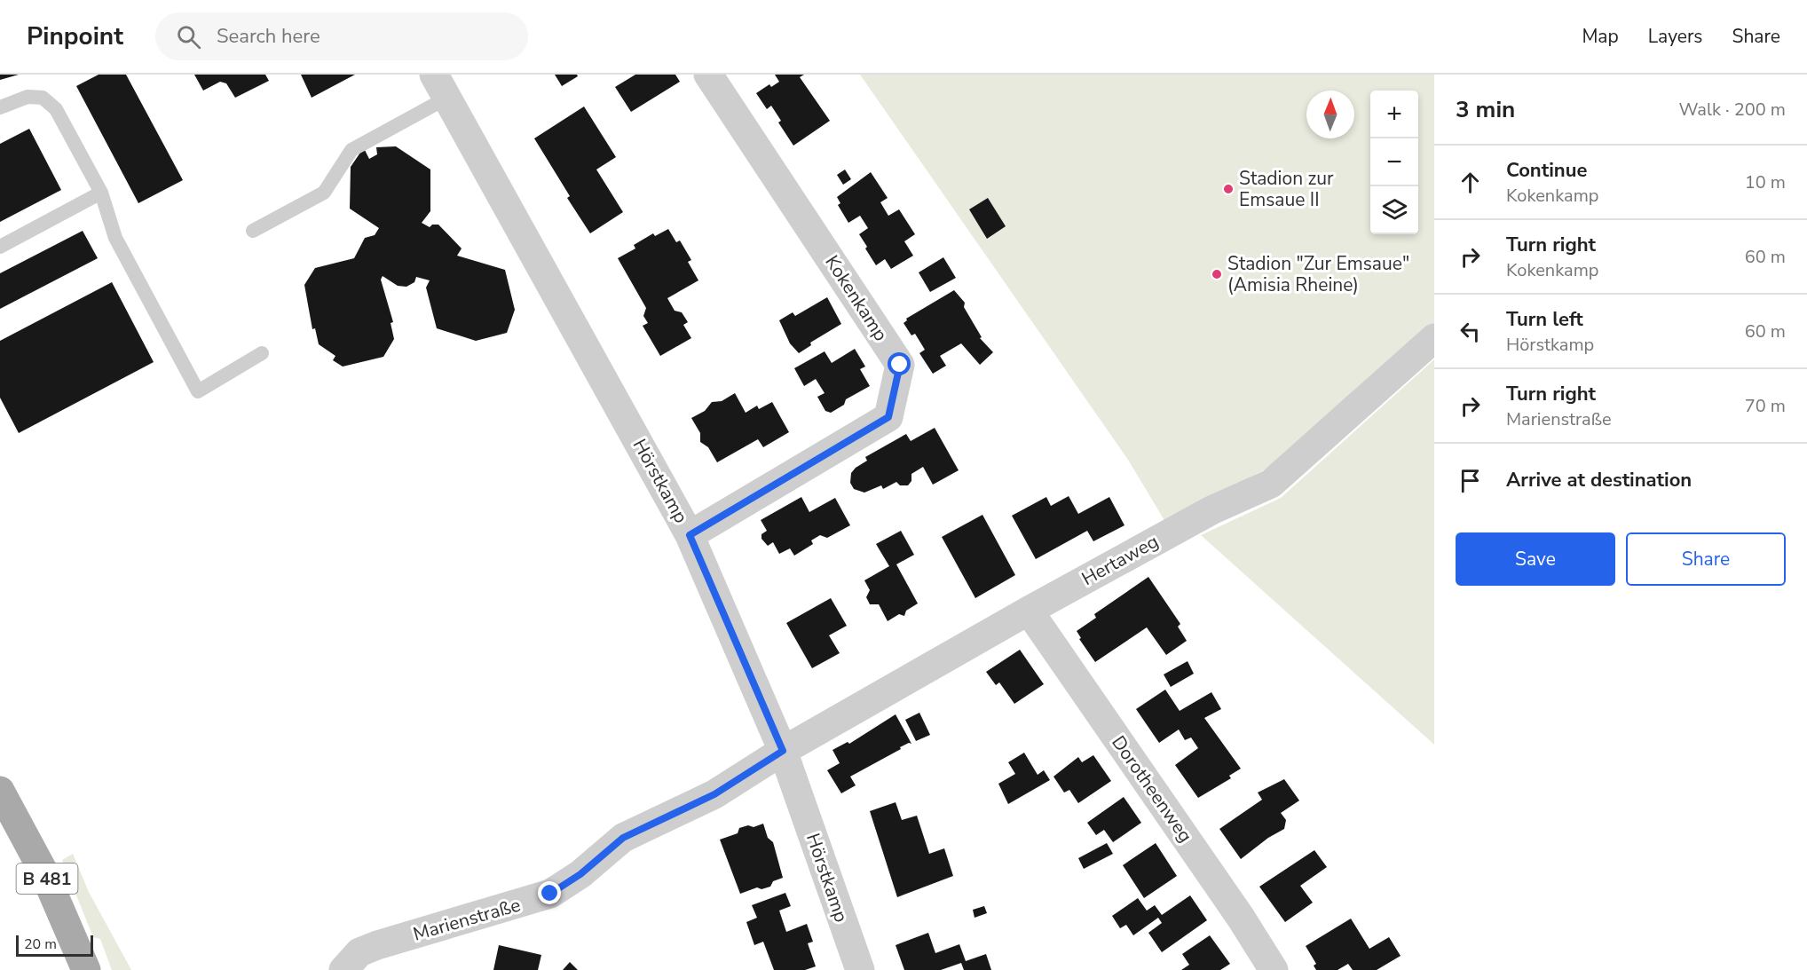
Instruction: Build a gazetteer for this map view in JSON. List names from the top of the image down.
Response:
{
  "streets": {
    "main road": ["B 481"],
    "street": [
      "Kokenkamp",
      "Hörstkamp",
      "Hertaweg",
      "Dorotheenweg",
      "Marienstraße"
    ]
  },
  "crossings": [
    ["Kokenkamp", "Hörstkamp"],
    ["Hörstkamp", "Hertaweg"],
    ["Hörstkamp", "Marienstraße"],
    ["Hertaweg", "Dorotheenweg"],
    ["Hertaweg", "Marienstraße"]
  ],
  "places": ["Stadion zur Emsaue II", "Stadion \"Zur Emsaue\" (Amisia Rheine)"],
  "scale_bar": "20 m",
  "north": "top",
  "page": {
    "header": "Pinpoint",
    "search": "Search here",
    "nav": ["Map", "Layers", "Share"],
    "heading": ["3 min", "Walk · 200 m"],
    "map_buttons": ["+", "−"],
    "list": [
      ["Continue", "Kokenkamp", "10 m"],
      ["Turn right", "Kokenkamp", "60 m"],
      ["Turn left", "Hörstkamp", "60 m"],
      ["Turn right", "Marienstraße", "70 m"],
      "Arrive at destination"
    ],
    "buttons": ["Save", "Share"],
    "scale": "20 m"
  }
}
